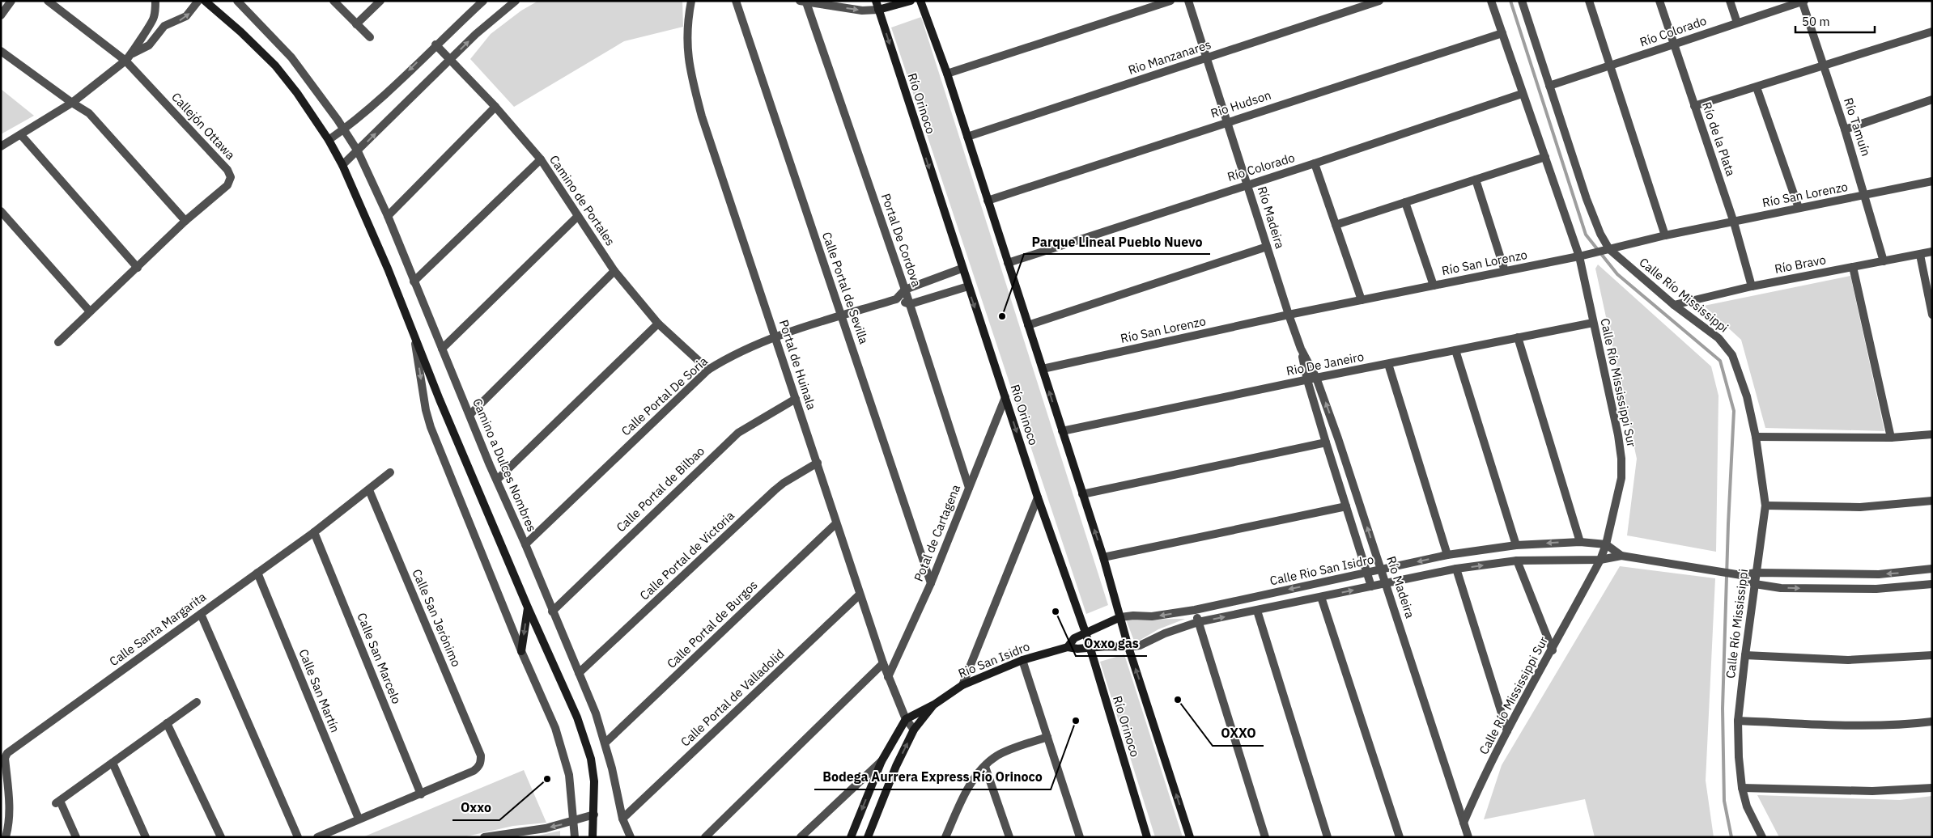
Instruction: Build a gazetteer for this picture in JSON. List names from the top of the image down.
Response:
{
  "streets": {
    "street": [
      "Río Colorado",
      "Rio Manzanares",
      "Río Orinoco",
      "Rio Hudson",
      "Callejón Ottawa",
      "Río Tamuín",
      "Río de la Plata",
      "Río San Lorenzo",
      "Camino de Portales",
      "Río Madeira",
      "Portal De Cordova",
      "Río Bravo",
      "Calle Portal de Sevilla",
      "Calle Río Mississippi",
      "Rio De Janeiro",
      "Portal de Huinala",
      "Calle Río Mississippi Sur",
      "Calle Portal De Soria",
      "Camino a Dulces Nombres",
      "Calle Portal de Bilbao",
      "Potal de Cartagena",
      "Calle Portal de Victoria",
      "Calle Rio San Isidro",
      "Calle San Jerónimo",
      "Calle Portal de Burgos",
      "Calle Santa Margarita",
      "Calle San Marcelo",
      "Rio San Isidro",
      "Calle San Martín",
      "Calle Portal de Valladolid"
    ]
  },
  "crossings": [
    ["Río Colorado", "Río Tamuín"],
    ["Río Colorado", "Río de la Plata"],
    ["Río Colorado", "Río Madeira"],
    ["Río Colorado", "Calle Río Mississippi"],
    ["Río Colorado", "Calle Río Mississippi Sur"],
    ["Rio Manzanares", "Río Madeira"],
    ["Río Orinoco", "Potal de Cartagena"],
    ["Río Orinoco", "Rio San Isidro"],
    ["Rio Hudson", "Río Madeira"],
    ["Rio Hudson", "Calle Río Mississippi Sur"],
    ["Río Tamuín", "Río San Lorenzo"],
    ["Río Tamuín", "Río Bravo"],
    ["Río de la Plata", "Río San Lorenzo"],
    ["Río de la Plata", "Río Bravo"],
    ["Río San Lorenzo", "Río Madeira"],
    ["Río San Lorenzo", "Calle Río Mississippi"],
    ["Río San Lorenzo", "Calle Río Mississippi Sur"],
    ["Camino de Portales", "Calle Portal De Soria"],
    ["Río Madeira", "Rio De Janeiro"],
    ["Río Madeira", "Calle Río Mississippi Sur"],
    ["Río Madeira", "Calle Rio San Isidro"],
    ["Portal De Cordova", "Potal de Cartagena"],
    ["Río Bravo", "Calle Río Mississippi"],
    ["Calle Portal de Sevilla", "Calle Portal De Soria"],
    ["Calle Portal de Sevilla", "Potal de Cartagena"],
    ["Rio De Janeiro", "Calle Río Mississippi Sur"],
    ["Portal de Huinala", "Calle Portal De Soria"],
    ["Portal de Huinala", "Calle Portal de Bilbao"],
    ["Portal de Huinala", "Potal de Cartagena"],
    ["Portal de Huinala", "Calle Portal de Victoria"],
    ["Portal de Huinala", "Calle Portal de Burgos"],
    ["Portal de Huinala", "Rio San Isidro"],
    ["Portal de Huinala", "Calle Portal de Valladolid"],
    ["Calle Río Mississippi Sur", "Calle Rio San Isidro"],
    ["Calle Portal De Soria", "Camino a Dulces Nombres"],
    ["Camino a Dulces Nombres", "Calle Portal de Bilbao"],
    ["Camino a Dulces Nombres", "Calle Portal de Victoria"],
    ["Camino a Dulces Nombres", "Calle Portal de Burgos"],
    ["Camino a Dulces Nombres", "Calle Portal de Valladolid"],
    ["Calle Rio San Isidro", "Rio San Isidro"],
    ["Calle San Jerónimo", "Calle Santa Margarita"],
    ["Calle San Jerónimo", "Calle San Marcelo"],
    ["Calle Santa Margarita", "Calle San Marcelo"],
    ["Calle Santa Margarita", "Calle San Martín"]
  ],
  "places": [
    "Parque Lineal Pueblo Nuevo",
    "Oxxo gas",
    "OXXO",
    "Bodega Aurrera Express Río Orinoco",
    "Oxxo"
  ],
  "scale_bar": "50 m"
}
